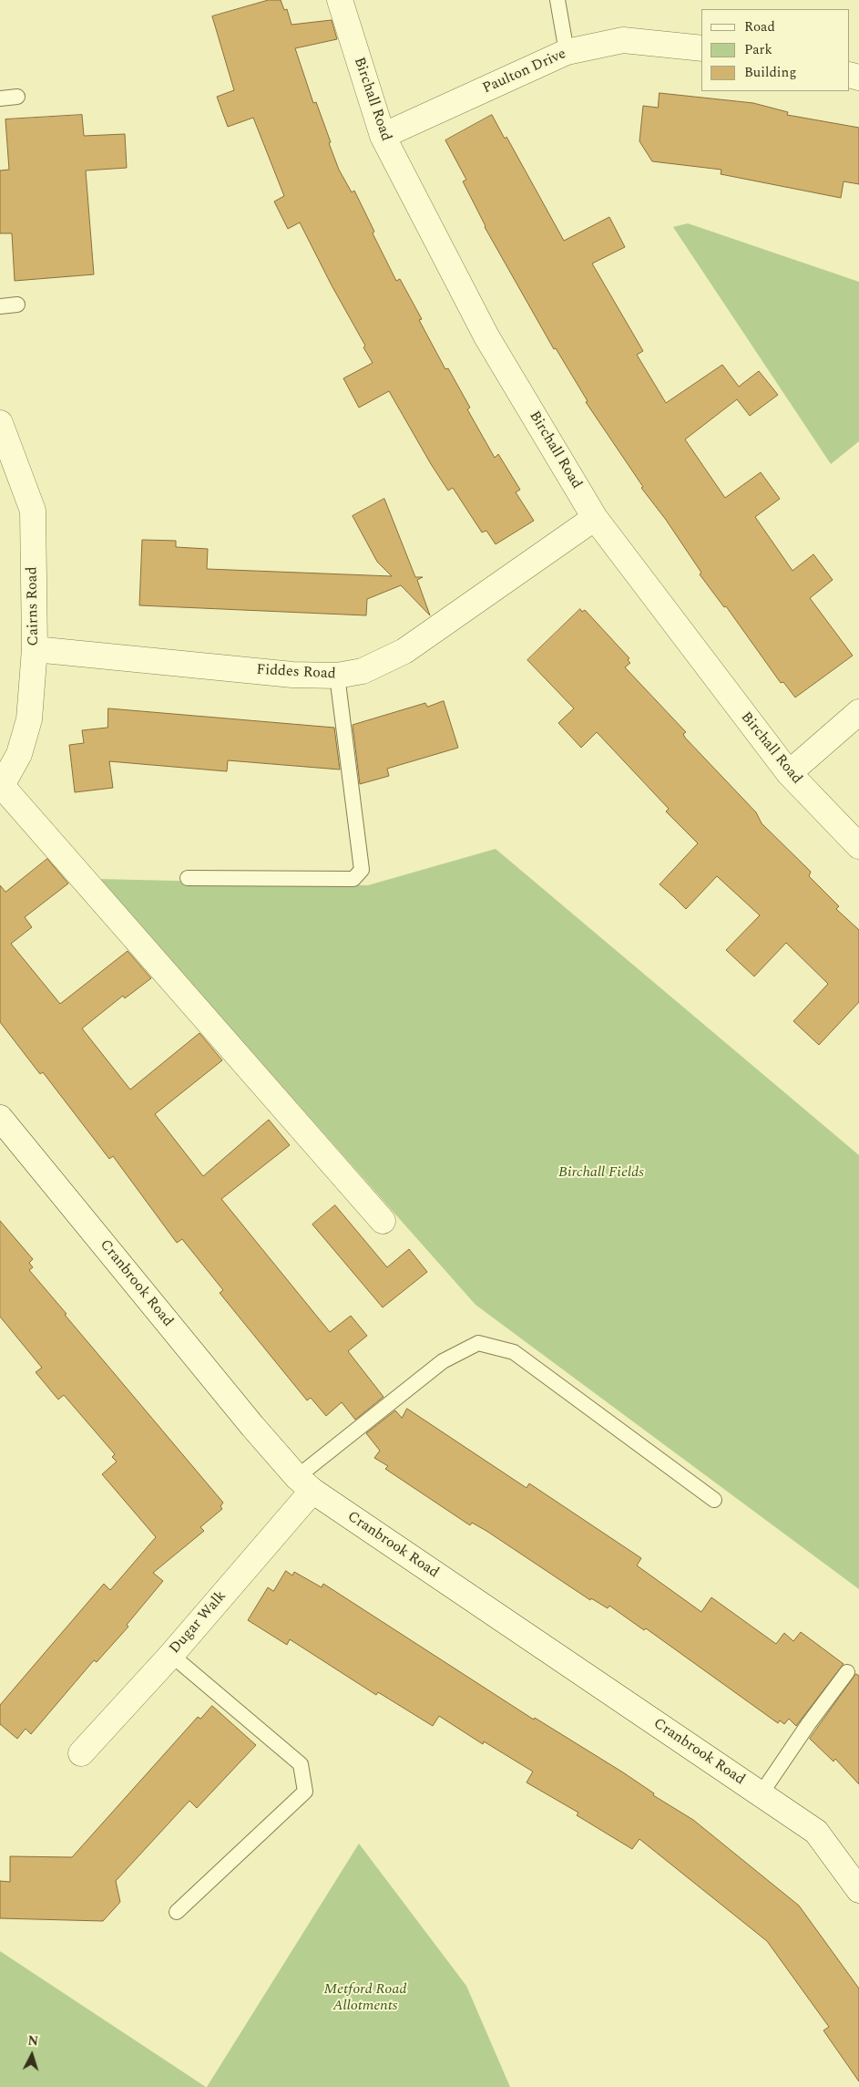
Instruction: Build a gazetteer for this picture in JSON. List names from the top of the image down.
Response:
{
  "streets": {
    "street": [
      "Paulton Drive",
      "Birchall Road",
      "Cairns Road",
      "Fiddes Road",
      "Cranbrook Road",
      "Dugar Walk"
    ]
  },
  "crossings": [
    ["Paulton Drive", "Birchall Road"],
    ["Birchall Road", "Fiddes Road"],
    ["Cairns Road", "Fiddes Road"],
    ["Cranbrook Road", "Dugar Walk"]
  ],
  "parks": ["Birchall Fields", "Metford Road Allotments"],
  "legend": ["Road", "Park", "Building"],
  "north": "top"
}
